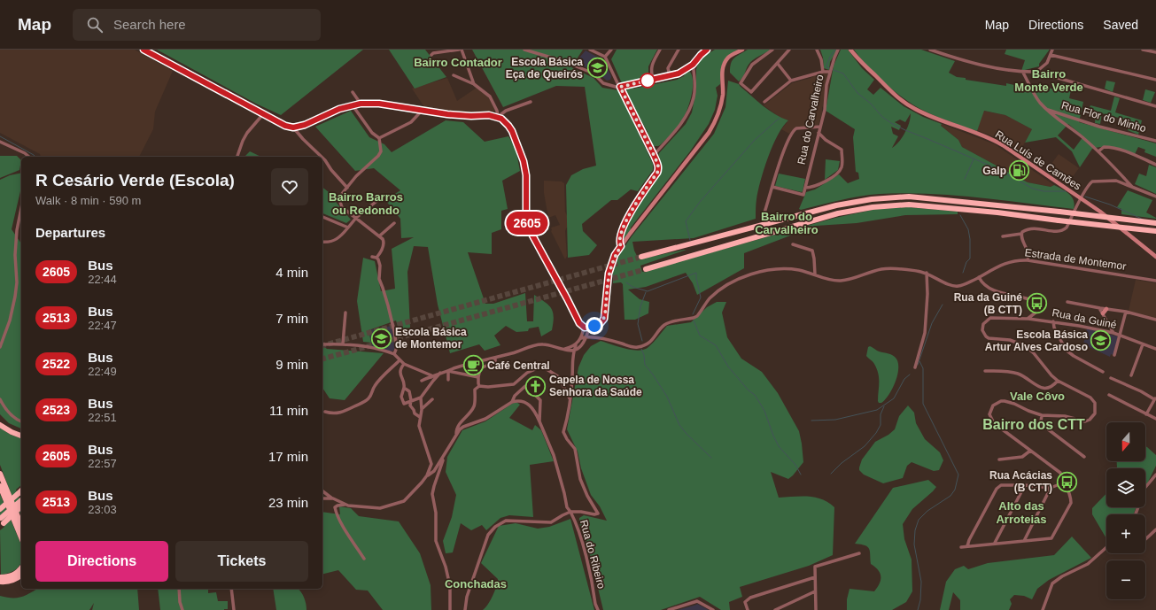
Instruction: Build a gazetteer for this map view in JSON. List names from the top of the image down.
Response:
{
  "streets": {
    "main road": ["Rua Luís de Camões"],
    "street": [
      "Rua Flor do Minho",
      "Rua do Carvalheiro",
      "Estrada de Montemor",
      "Rua da Guiné",
      "Rua do Ribeiro"
    ]
  },
  "crossings": [
    ["Estrada de Montemor", "Rua do Ribeiro"]
  ],
  "districts": [
    "Bairro Contador",
    "Bairro Monte Verde",
    "Bairro Barros ou Redondo",
    "Bairro do Carvalheiro",
    "Vale Côvo",
    "Bairro dos CTT",
    "Alto das Arroteias",
    "Conchadas"
  ],
  "places": {
    "school or university": ["Escola Básica Eça de Queirós", "Escola Básica de Montemor", "Escola Básica Artur Alves Cardoso"],
    "fuel station": ["Galp"],
    "bus stop": ["Rua da Guiné (B CTT)", "Rua Acácias (B CTT)"],
    "cafe": ["Café Central"],
    "church": ["Capela de Nossa Senhora da Saúde"]
  },
  "lines": ["bus line 2605"],
  "north": "bottom",
  "page": {
    "header": "Map",
    "search": "Search here",
    "nav": ["Map", "Directions", "Saved"],
    "on_map": "2605",
    "heading": [
      ["R Cesário Verde (Escola)", "Walk · 8 min · 590 m"],
      "Departures"
    ],
    "list": [
      {
        "mark": "2605",
        "name": "Bus",
        "note": "22:44",
        "value": "4 min"
      },
      {
        "mark": "2513",
        "name": "Bus",
        "note": "22:47",
        "value": "7 min"
      },
      {
        "mark": "2522",
        "name": "Bus",
        "note": "22:49",
        "value": "9 min"
      },
      {
        "mark": "2523",
        "name": "Bus",
        "note": "22:51",
        "value": "11 min"
      },
      {
        "mark": "2605",
        "name": "Bus",
        "note": "22:57",
        "value": "17 min"
      },
      {
        "mark": "2513",
        "name": "Bus",
        "note": "23:03",
        "value": "23 min"
      }
    ],
    "map_buttons": ["+", "−"],
    "buttons": ["Directions", "Tickets"]
  }
}
